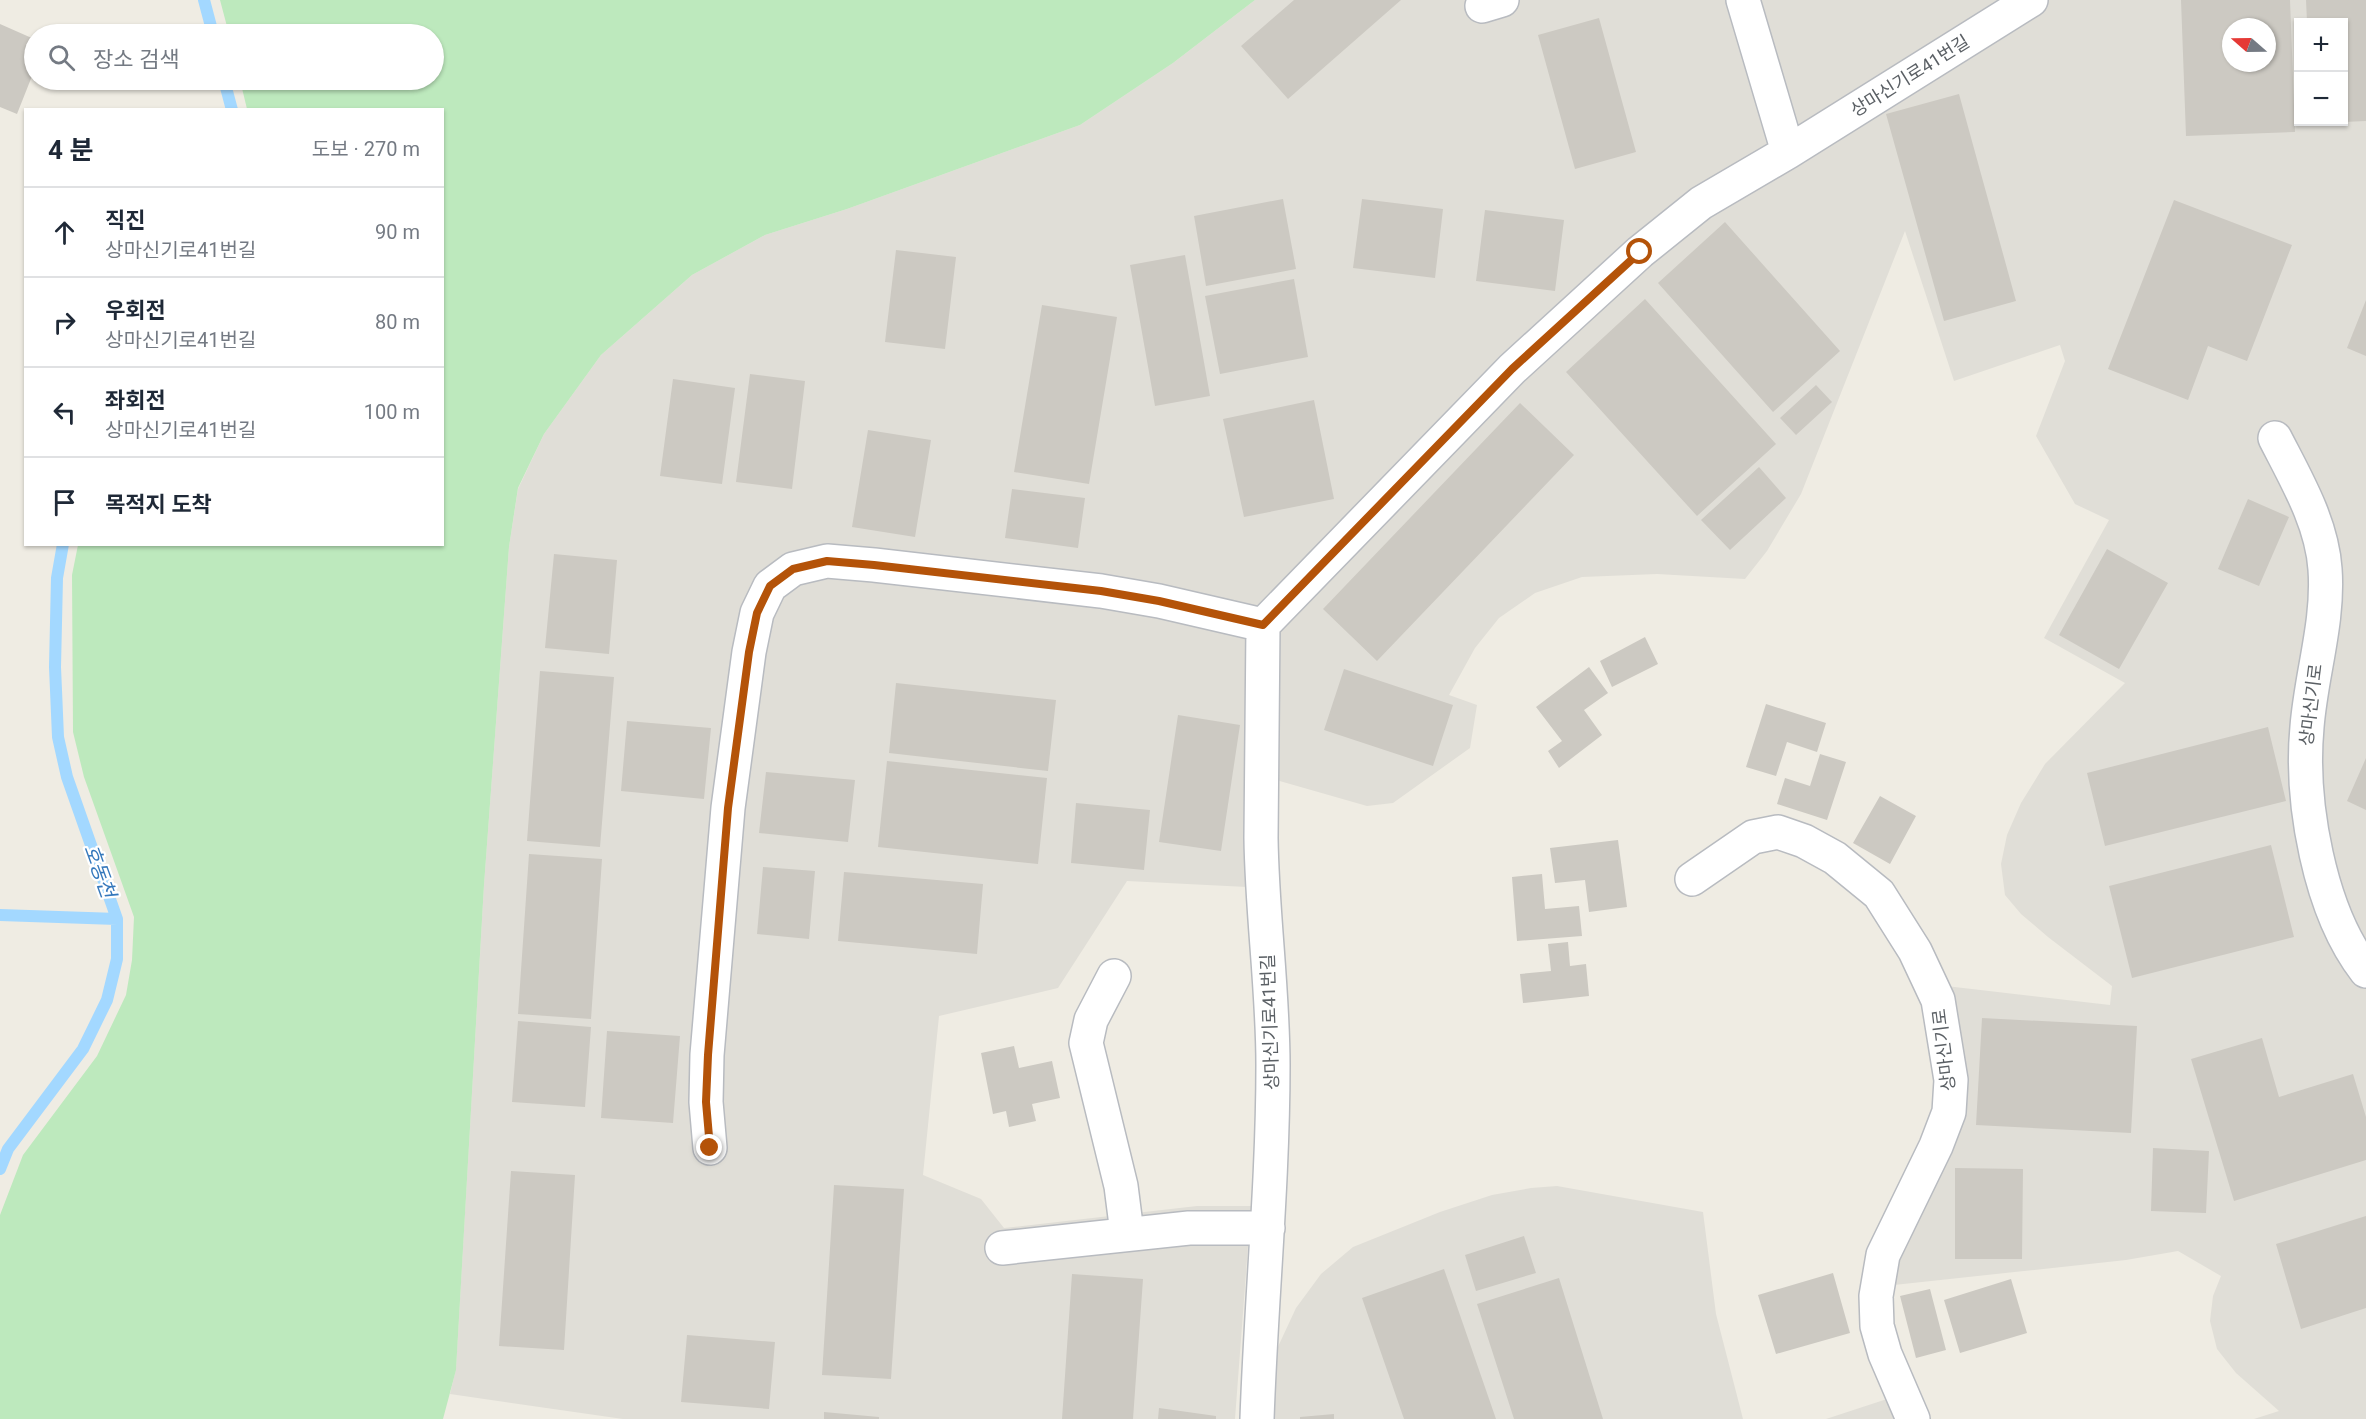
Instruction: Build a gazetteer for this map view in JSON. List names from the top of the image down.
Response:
{
  "streets": {
    "lane": ["상마신기로41번길", "상마신기로"]
  },
  "water": ["호동천"],
  "north": "left",
  "page": {
    "map_buttons": ["+", "−"],
    "search": "장소 검색",
    "heading": ["4 분", "도보 · 270 m"],
    "list": [
      ["직진", "상마신기로41번길", "90 m"],
      ["우회전", "상마신기로41번길", "80 m"],
      ["좌회전", "상마신기로41번길", "100 m"],
      "목적지 도착"
    ]
  }
}
